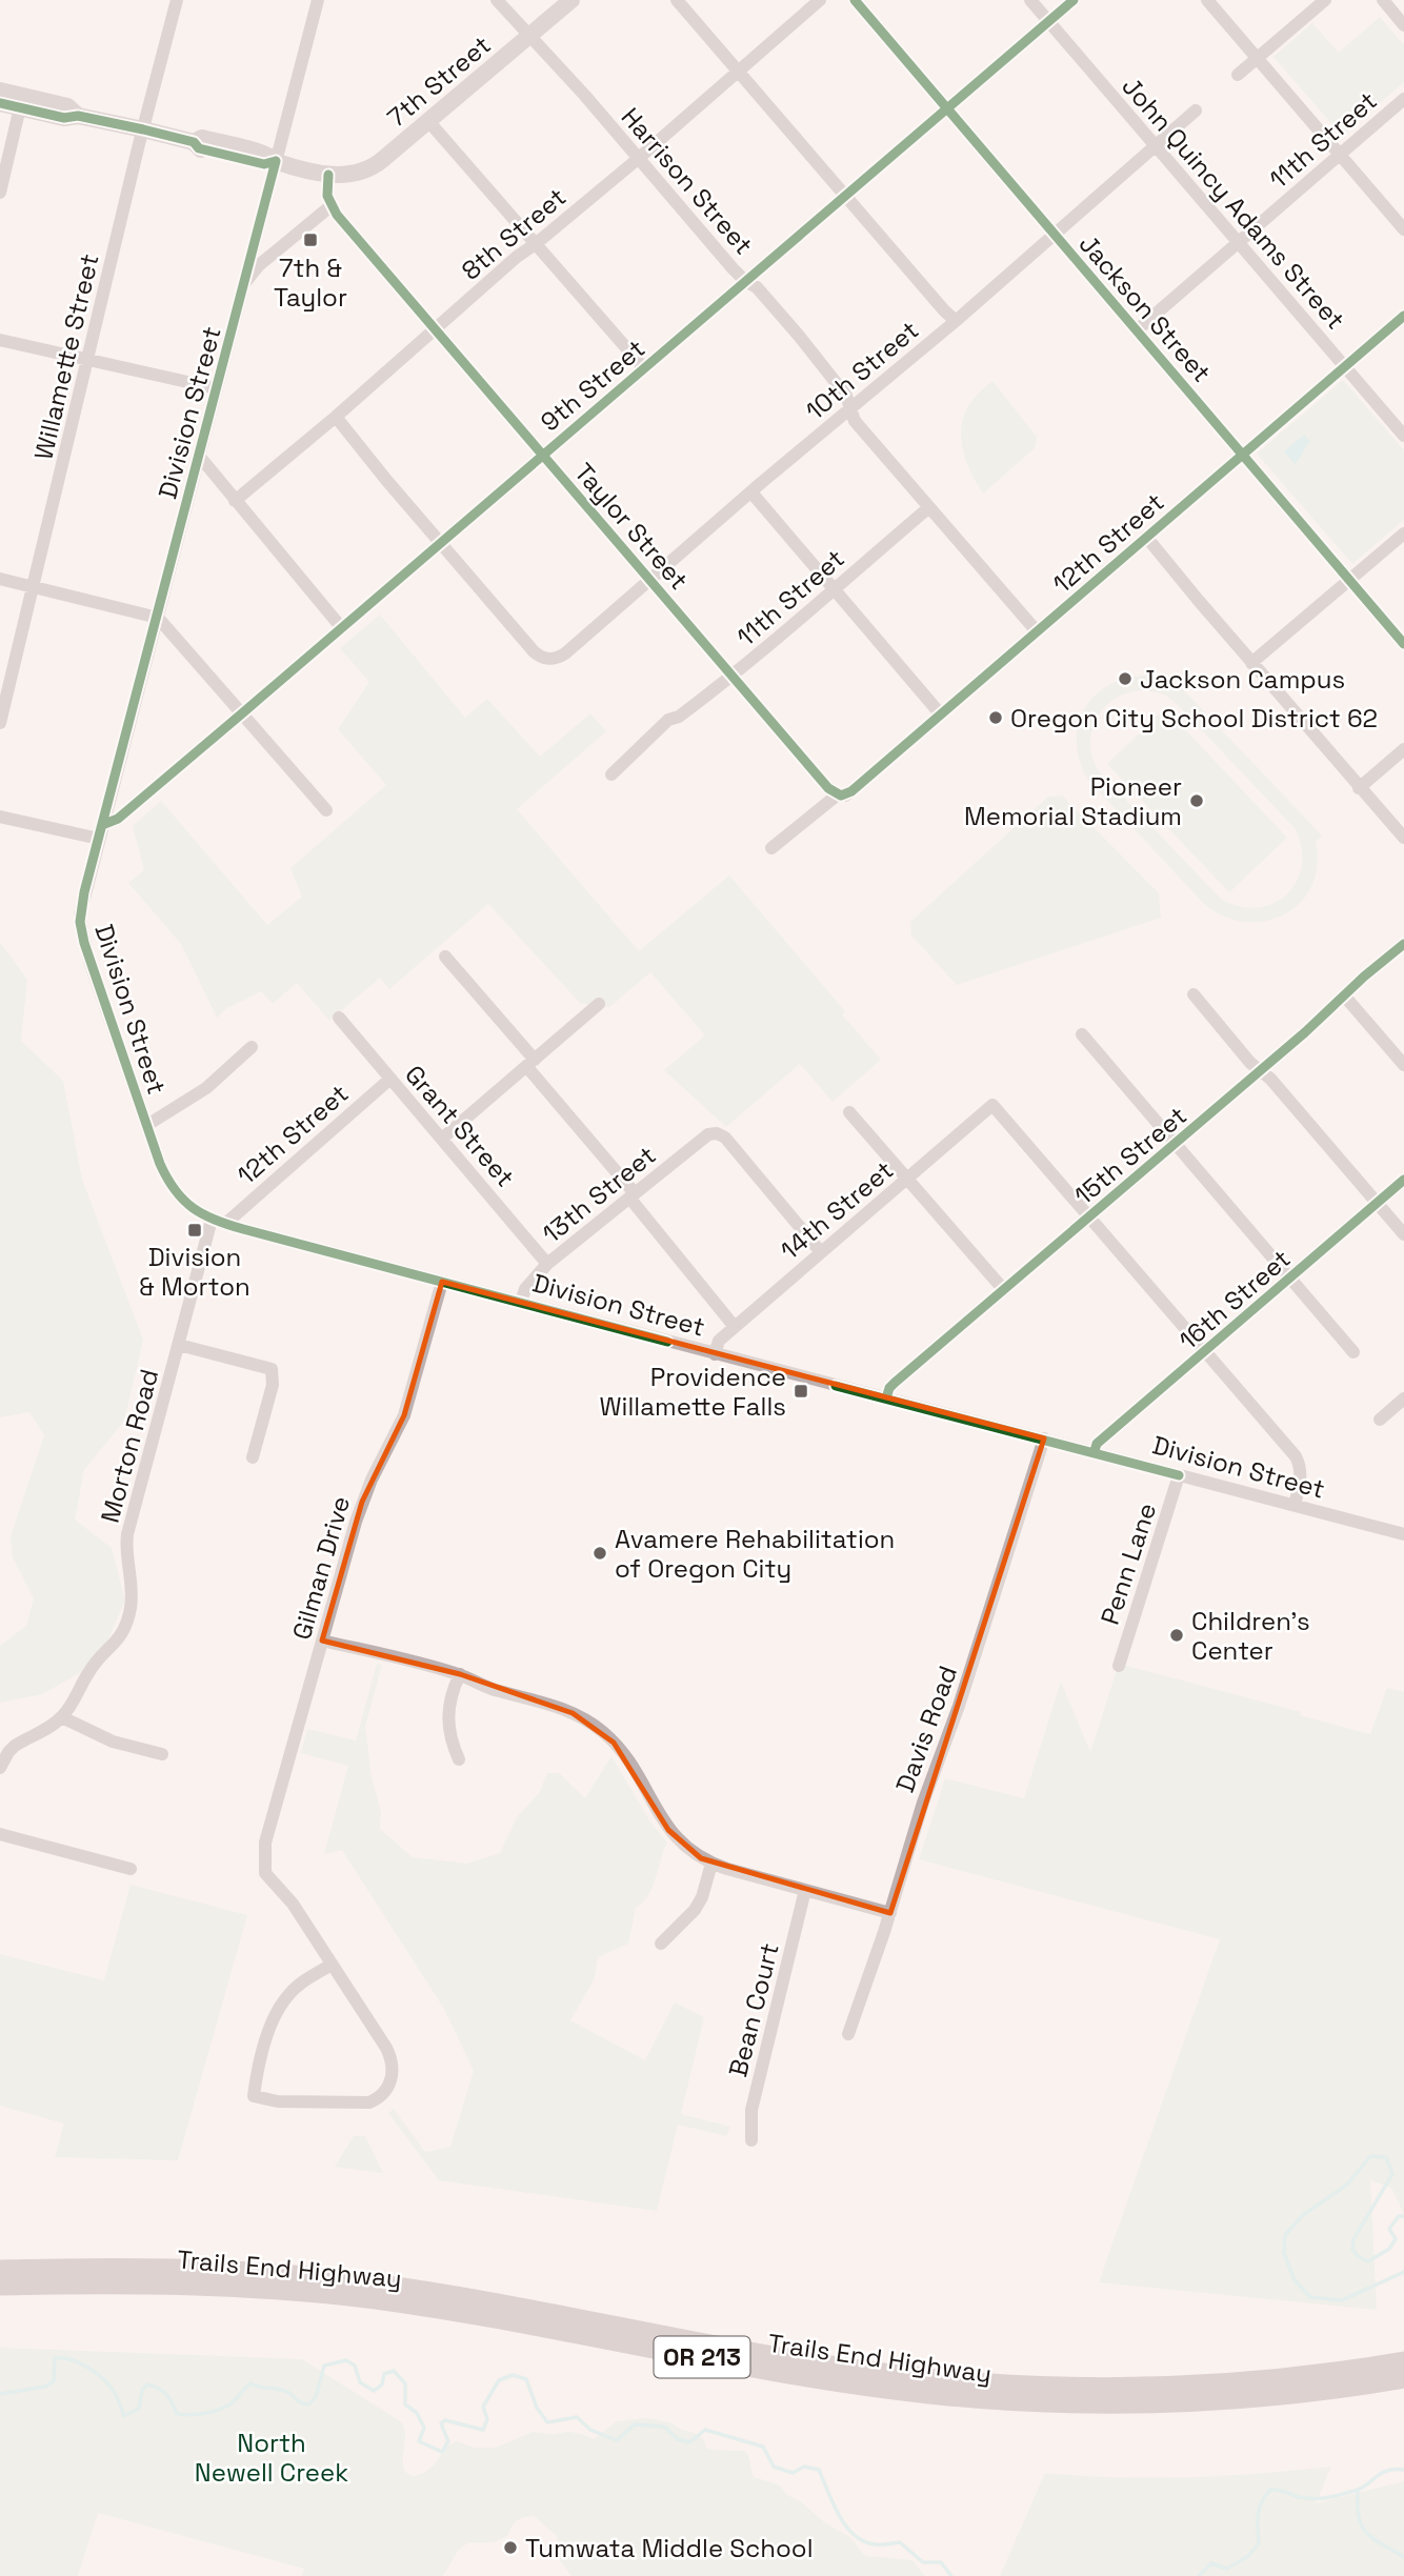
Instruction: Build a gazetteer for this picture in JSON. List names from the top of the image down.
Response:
{
  "streets": {
    "highway": ["Trails End Highway", "OR 213"],
    "main road": ["7th Street"],
    "street": [
      "11th Street",
      "Harrison Street",
      "John Quincy Adams Street",
      "8th Street",
      "Jackson Street",
      "Willamette Street",
      "10th Street",
      "9th Street",
      "Division Street",
      "Taylor Street",
      "12th Street",
      "Grant Street",
      "15th Street",
      "13th Street",
      "14th Street",
      "16th Street",
      "Morton Road",
      "Penn Lane",
      "Gilman Drive",
      "Davis Road",
      "Bean Court"
    ]
  },
  "crossings": [
    ["7th Street", "Harrison Street"],
    ["11th Street", "Harrison Street"],
    ["11th Street", "John Quincy Adams Street"],
    ["11th Street", "Jackson Street"],
    ["11th Street", "Taylor Street"],
    ["Harrison Street", "8th Street"],
    ["Harrison Street", "10th Street"],
    ["Harrison Street", "9th Street"],
    ["Harrison Street", "12th Street"],
    ["John Quincy Adams Street", "10th Street"],
    ["John Quincy Adams Street", "9th Street"],
    ["John Quincy Adams Street", "12th Street"],
    ["8th Street", "Taylor Street"],
    ["Jackson Street", "10th Street"],
    ["Jackson Street", "9th Street"],
    ["Jackson Street", "12th Street"],
    ["10th Street", "9th Street"],
    ["10th Street", "Taylor Street"],
    ["9th Street", "Division Street"],
    ["9th Street", "Taylor Street"],
    ["Division Street", "12th Street"],
    ["Division Street", "15th Street"],
    ["Division Street", "13th Street"],
    ["Division Street", "14th Street"],
    ["Division Street", "16th Street"],
    ["Division Street", "Morton Road"],
    ["Division Street", "Penn Lane"],
    ["Division Street", "Gilman Drive"],
    ["Division Street", "Davis Road"],
    ["Taylor Street", "12th Street"],
    ["12th Street", "Grant Street"],
    ["12th Street", "Morton Road"],
    ["Grant Street", "13th Street"],
    ["15th Street", "14th Street"],
    ["13th Street", "14th Street"]
  ],
  "parks": ["North Newell Creek"],
  "places": {
    "transit": ["7th & Taylor", "Division & Morton", "Providence Willamette Falls"],
    "other": [
      "Jackson Campus",
      "Oregon City School District 62",
      "Pioneer Memorial Stadium",
      "Avamere Rehabilitation of Oregon City",
      "Children's Center",
      "Tumwata Middle School"
    ]
  }
}
